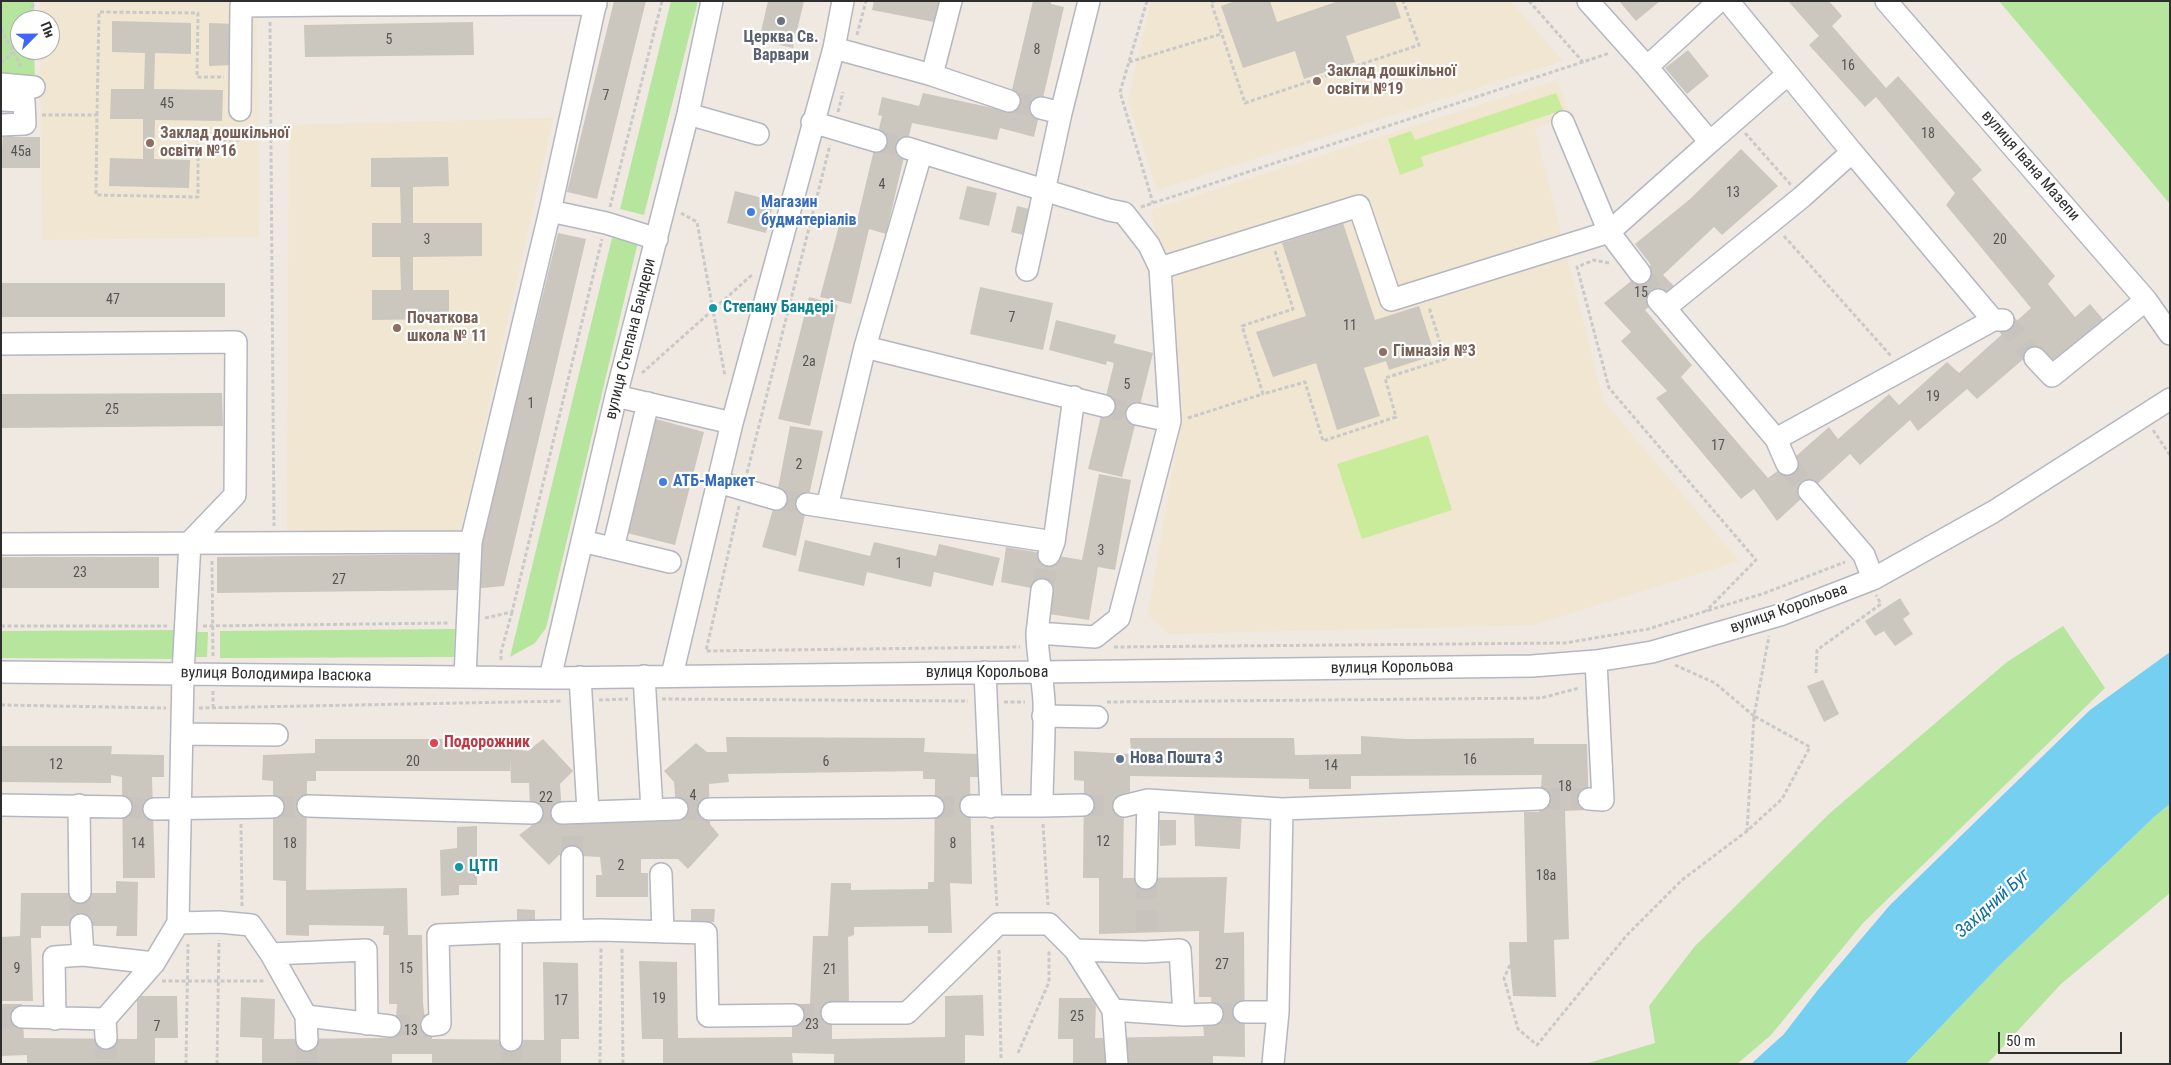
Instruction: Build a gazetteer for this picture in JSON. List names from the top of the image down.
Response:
{
  "streets": {
    "street": [
      "вулиця Івана Мазепи",
      "вулиця Степана Бандери",
      "вулиця Корольова",
      "вулиця Володимира Івасюка"
    ]
  },
  "crossings": [
    ["вулиця Степана Бандери", "вулиця Корольова"],
    ["вулиця Степана Бандери", "вулиця Володимира Івасюка"],
    ["вулиця Корольова", "вулиця Володимира Івасюка"]
  ],
  "water": ["Західний Буг"],
  "places": [
    "Церква Св. Варвари",
    "Заклад дошкільної освіти №19",
    "Заклад дошкільної освіти №16",
    "Магазин будматеріалів",
    "Степану Бандері",
    "Початкова школа № 11",
    "Гімназія №3",
    "АТБ-Маркет",
    "Подорожник",
    "Нова Пошта 3",
    "ЦТП"
  ],
  "house_numbers": [
    "5",
    "8",
    "16",
    "7",
    "45",
    "18",
    "45а",
    "4",
    "13",
    "3",
    "20",
    "15",
    "47",
    "7",
    "11",
    "2а",
    "5",
    "19",
    "1",
    "25",
    "17",
    "2",
    "3",
    "1",
    "23",
    "27",
    "16",
    "20",
    "6",
    "12",
    "14",
    "18",
    "4",
    "22",
    "12",
    "14",
    "18",
    "8",
    "2",
    "18а",
    "27",
    "9",
    "15",
    "21",
    "19",
    "17",
    "25",
    "23",
    "7",
    "13"
  ],
  "scale_bar": "50 m",
  "north": "top right"
}
